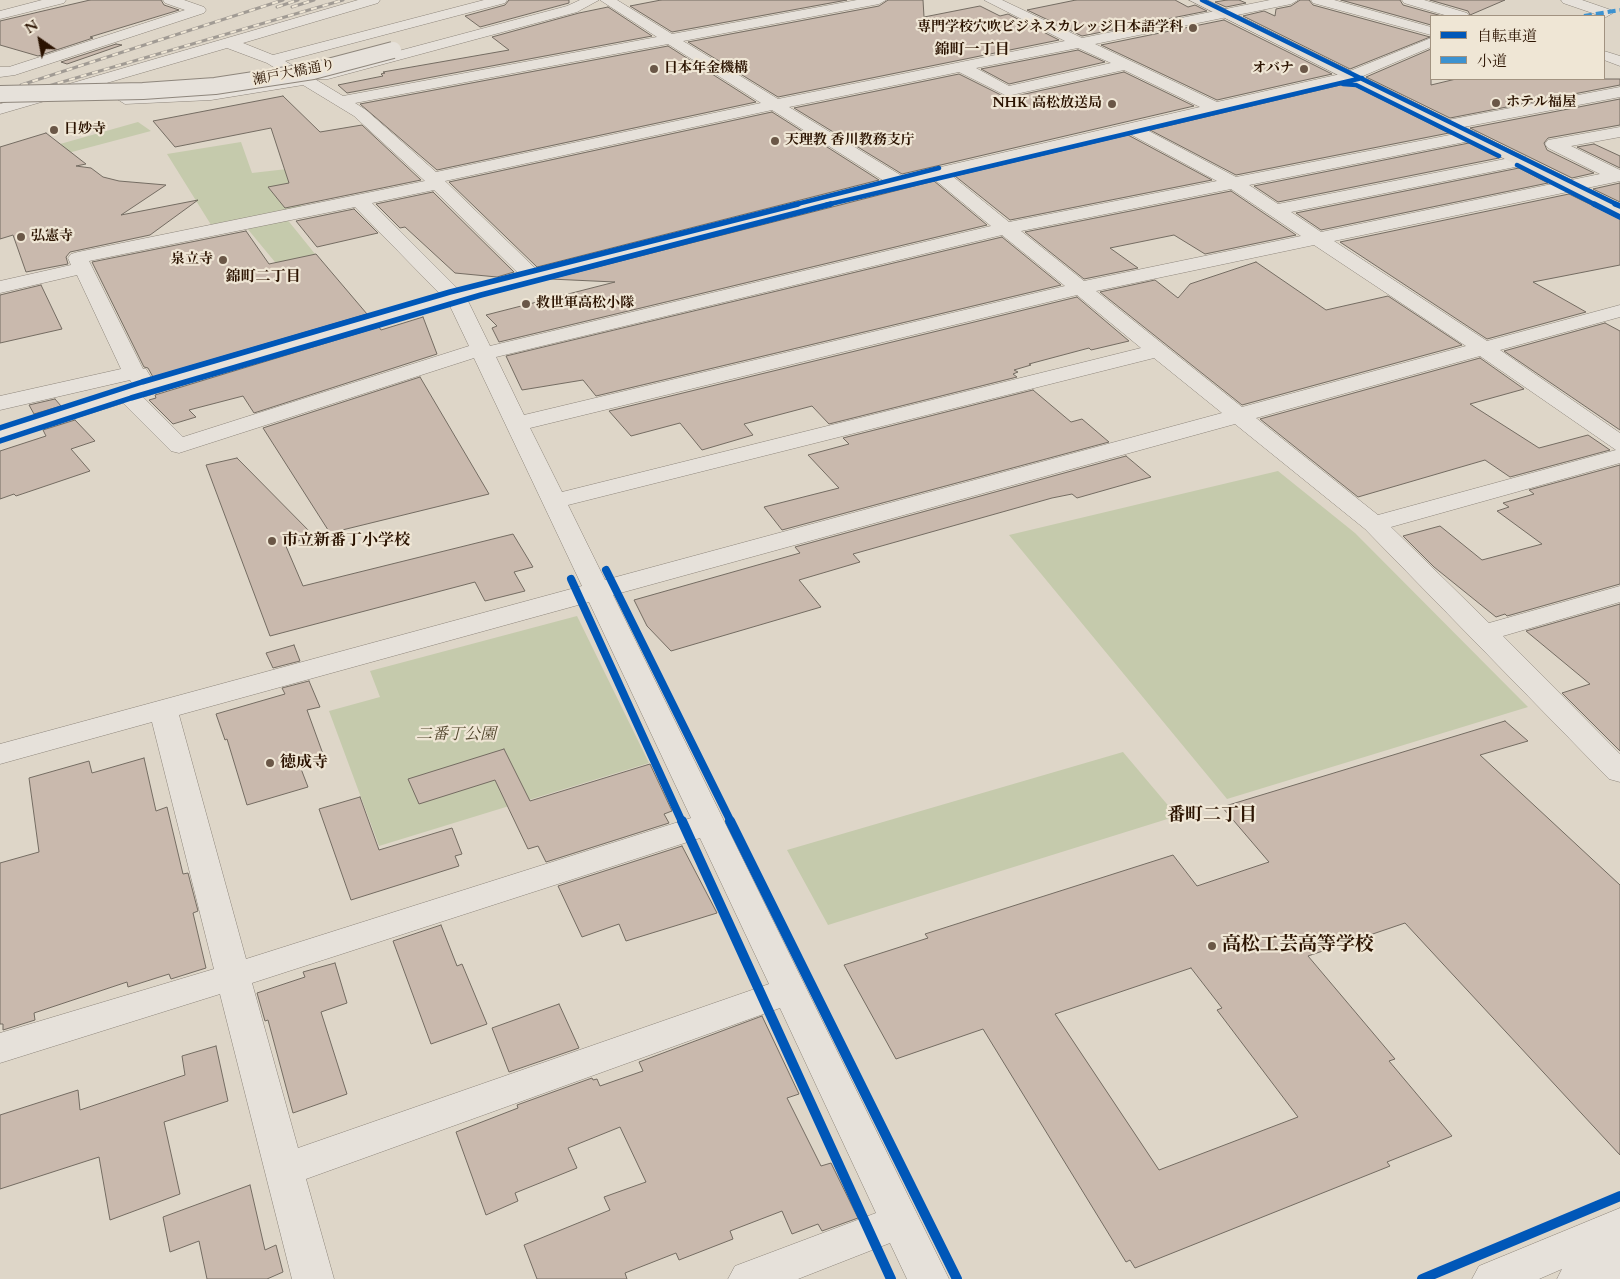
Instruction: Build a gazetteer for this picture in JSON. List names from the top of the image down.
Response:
{
  "streets": {
    "street": ["瀬戸大橋通り"]
  },
  "districts": ["錦町一丁目", "錦町二丁目", "番町二丁目"],
  "parks": ["二番丁公園"],
  "places": [
    "専門学校穴吹ビジネスカレッジ日本語学科",
    "日本年金機構",
    "オバナ",
    "ホテル福屋",
    "NHK 高松放送局",
    "日妙寺",
    "天理教 香川教務支庁",
    "弘憲寺",
    "泉立寺",
    "救世軍高松小隊",
    "市立新番丁小学校",
    "徳成寺",
    "高松工芸高等学校"
  ],
  "legend": ["自転車道", "小道"],
  "north": "top left"
}
